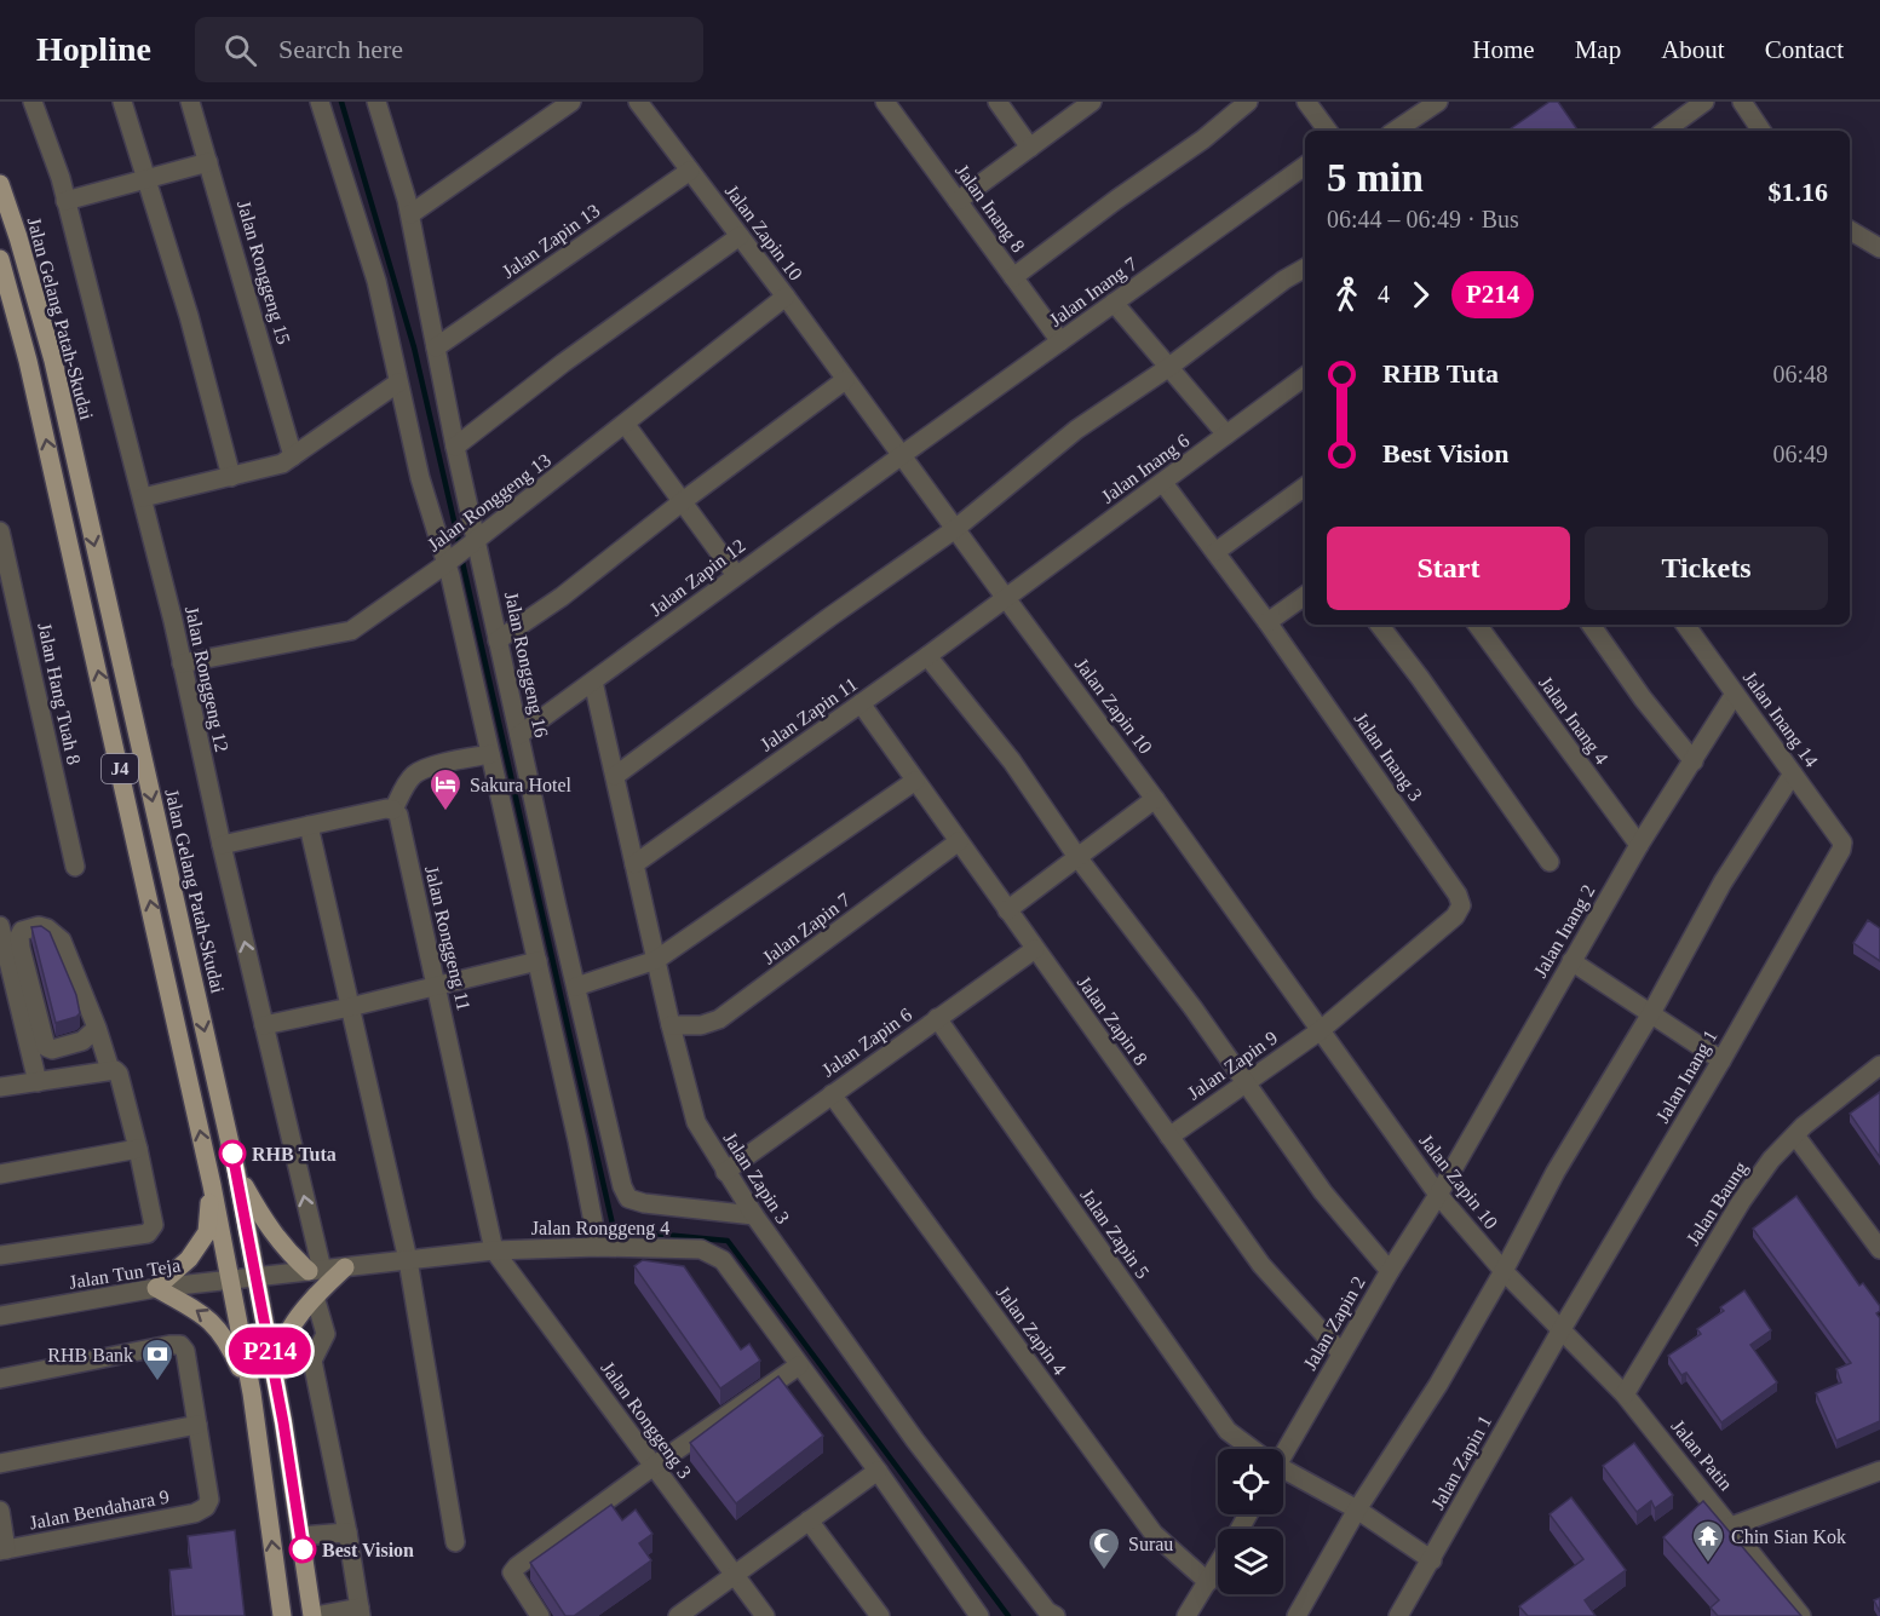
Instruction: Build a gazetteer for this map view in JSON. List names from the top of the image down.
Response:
{
  "streets": {
    "main road": ["Jalan Gelang Patah-Skudai", "J4"],
    "street": [
      "Jalan Inang 8",
      "Jalan Zapin 10",
      "Jalan Zapin 13",
      "Jalan Ronggeng 15",
      "Jalan Inang 7",
      "Jalan Inang 6",
      "Jalan Ronggeng 13",
      "Jalan Zapin 12",
      "Jalan Ronggeng 16",
      "Jalan Ronggeng 12",
      "Jalan Hang Tuah 8",
      "Jalan Zapin 11",
      "Jalan Inang 14",
      "Jalan Inang 4",
      "Jalan Inang 3",
      "Jalan Zapin 7",
      "Jalan Inang 2",
      "Jalan Ronggeng 11",
      "Jalan Zapin 8",
      "Jalan Zapin 6",
      "Jalan Zapin 9",
      "Jalan Inang 1",
      "Jalan Zapin 3",
      "Jalan Baung",
      "Jalan Ronggeng 4",
      "Jalan Zapin 5",
      "Jalan Tun Teja",
      "Jalan Zapin 2",
      "Jalan Zapin 4",
      "Jalan Ronggeng 3",
      "Jalan Patin",
      "Jalan Zapin 1",
      "Jalan Bendahara 9"
    ]
  },
  "crossings": [
    ["Jalan Inang 8", "Jalan Inang 7"],
    ["Jalan Zapin 10", "Jalan Zapin 13"],
    ["Jalan Zapin 10", "Jalan Inang 7"],
    ["Jalan Zapin 10", "Jalan Inang 6"],
    ["Jalan Zapin 10", "Jalan Ronggeng 13"],
    ["Jalan Zapin 10", "Jalan Zapin 12"],
    ["Jalan Zapin 10", "Jalan Zapin 11"],
    ["Jalan Zapin 10", "Jalan Inang 3"],
    ["Jalan Zapin 10", "Jalan Inang 2"],
    ["Jalan Zapin 10", "Jalan Zapin 9"],
    ["Jalan Zapin 10", "Jalan Inang 1"],
    ["Jalan Zapin 10", "Jalan Zapin 2"],
    ["Jalan Zapin 10", "Jalan Patin"],
    ["Jalan Zapin 10", "Jalan Zapin 1"],
    ["Jalan Zapin 13", "Jalan Ronggeng 16"],
    ["Jalan Inang 7", "Jalan Zapin 12"],
    ["Jalan Gelang Patah-Skudai", "Jalan Ronggeng 4"],
    ["Jalan Gelang Patah-Skudai", "Jalan Tun Teja"],
    ["Jalan Inang 6", "Jalan Zapin 11"],
    ["Jalan Inang 6", "Jalan Inang 3"],
    ["Jalan Ronggeng 13", "Jalan Ronggeng 16"],
    ["Jalan Ronggeng 13", "Jalan Ronggeng 12"],
    ["Jalan Zapin 12", "Jalan Ronggeng 16"],
    ["Jalan Zapin 12", "Jalan Zapin 3"],
    ["Jalan Ronggeng 16", "Jalan Zapin 3"],
    ["Jalan Ronggeng 12", "Jalan Ronggeng 4"],
    ["Jalan Zapin 11", "Jalan Zapin 8"],
    ["Jalan Zapin 11", "Jalan Zapin 3"],
    ["Jalan Inang 14", "Jalan Inang 2"],
    ["Jalan Inang 14", "Jalan Inang 1"],
    ["Jalan Inang 4", "Jalan Inang 2"],
    ["Jalan Inang 3", "Jalan Zapin 9"],
    ["J4", "Jalan Tun Teja"],
    ["Jalan Zapin 7", "Jalan Zapin 8"],
    ["Jalan Zapin 7", "Jalan Zapin 3"],
    ["Jalan Inang 2", "Jalan Zapin 2"],
    ["Jalan Ronggeng 11", "Jalan Ronggeng 4"],
    ["Jalan Ronggeng 11", "Jalan Ronggeng 3"],
    ["Jalan Zapin 8", "Jalan Zapin 6"],
    ["Jalan Zapin 8", "Jalan Zapin 9"],
    ["Jalan Zapin 8", "Jalan Zapin 2"],
    ["Jalan Zapin 6", "Jalan Zapin 3"],
    ["Jalan Zapin 6", "Jalan Zapin 5"],
    ["Jalan Zapin 6", "Jalan Zapin 4"],
    ["Jalan Inang 1", "Jalan Patin"],
    ["Jalan Inang 1", "Jalan Zapin 1"],
    ["Jalan Baung", "Jalan Patin"],
    ["Jalan Ronggeng 4", "Jalan Tun Teja"],
    ["Jalan Ronggeng 4", "Jalan Ronggeng 3"],
    ["Jalan Zapin 5", "Jalan Zapin 1"],
    ["Jalan Patin", "Jalan Zapin 1"]
  ],
  "places": {
    "hotel": ["Sakura Hotel"],
    "other": ["RHB Tuta", "Best Vision"],
    "bank": ["RHB Bank"],
    "temple": ["Chin Sian Kok"],
    "mosque": ["Surau"]
  },
  "lines": ["bus line P214"],
  "page": {
    "header": "Hopline",
    "search": "Search here",
    "nav": [
      "Home",
      "Map",
      "About",
      "Contact"
    ],
    "on_map": "P214",
    "heading": ["5 min", "06:44 – 06:49 · Bus", "$1.16"],
    "legs": ["4", "P214"],
    "list": [
      {
        "name": "RHB Tuta",
        "value": "06:48"
      },
      {
        "name": "Best Vision",
        "value": "06:49"
      }
    ],
    "buttons": ["Start", "Tickets"]
  }
}
